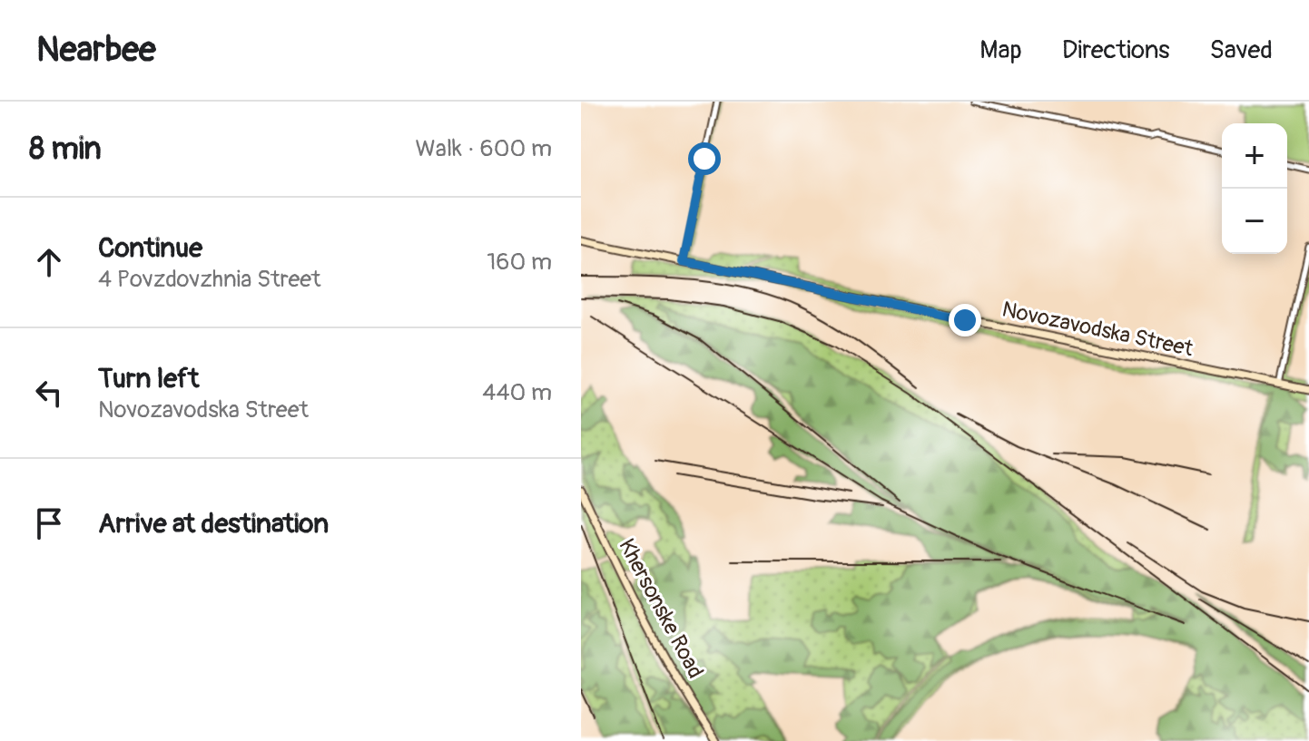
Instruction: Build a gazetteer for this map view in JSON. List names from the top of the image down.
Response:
{
  "streets": {
    "street": ["Novozavodska Street", "Khersonske Road"]
  },
  "page": {
    "header": "Nearbee",
    "nav": ["Map", "Directions", "Saved"],
    "heading": ["8 min", "Walk · 600 m"],
    "map_buttons": ["+", "−"],
    "list": [
      ["Continue", "4 Povzdovzhnia Street", "160 m"],
      ["Turn left", "Novozavodska Street", "440 m"],
      "Arrive at destination"
    ]
  }
}
